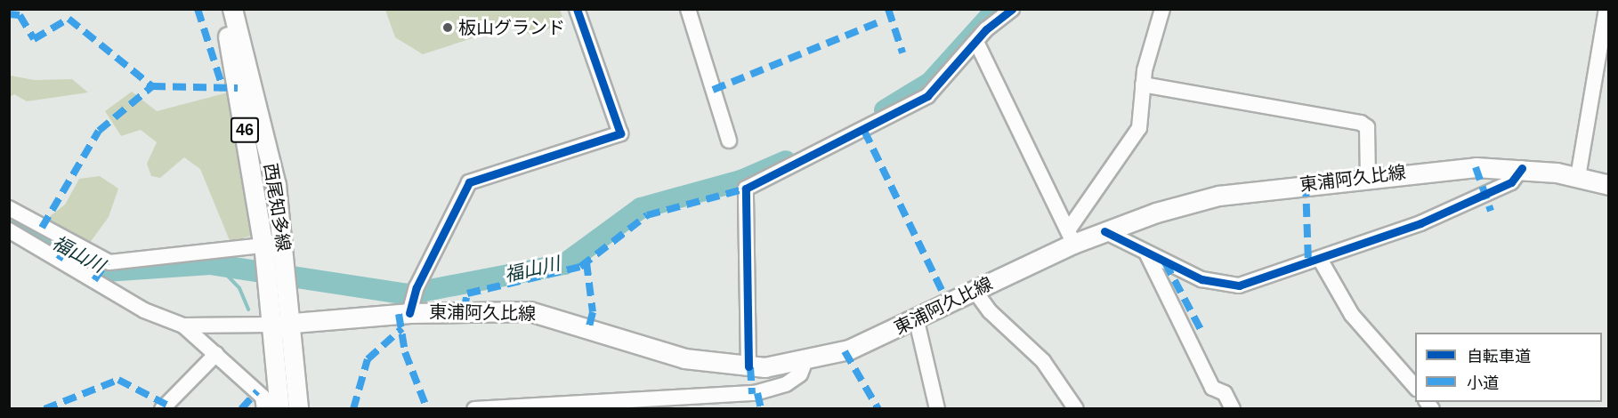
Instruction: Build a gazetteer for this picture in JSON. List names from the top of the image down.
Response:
{
  "streets": {
    "main road": ["46", "東浦阿久比線", "西尾知多線"]
  },
  "crossings": [
    ["東浦阿久比線", "西尾知多線"]
  ],
  "water": ["福山川"],
  "places": ["板山グランド"],
  "legend": ["自転車道", "小道"]
}
